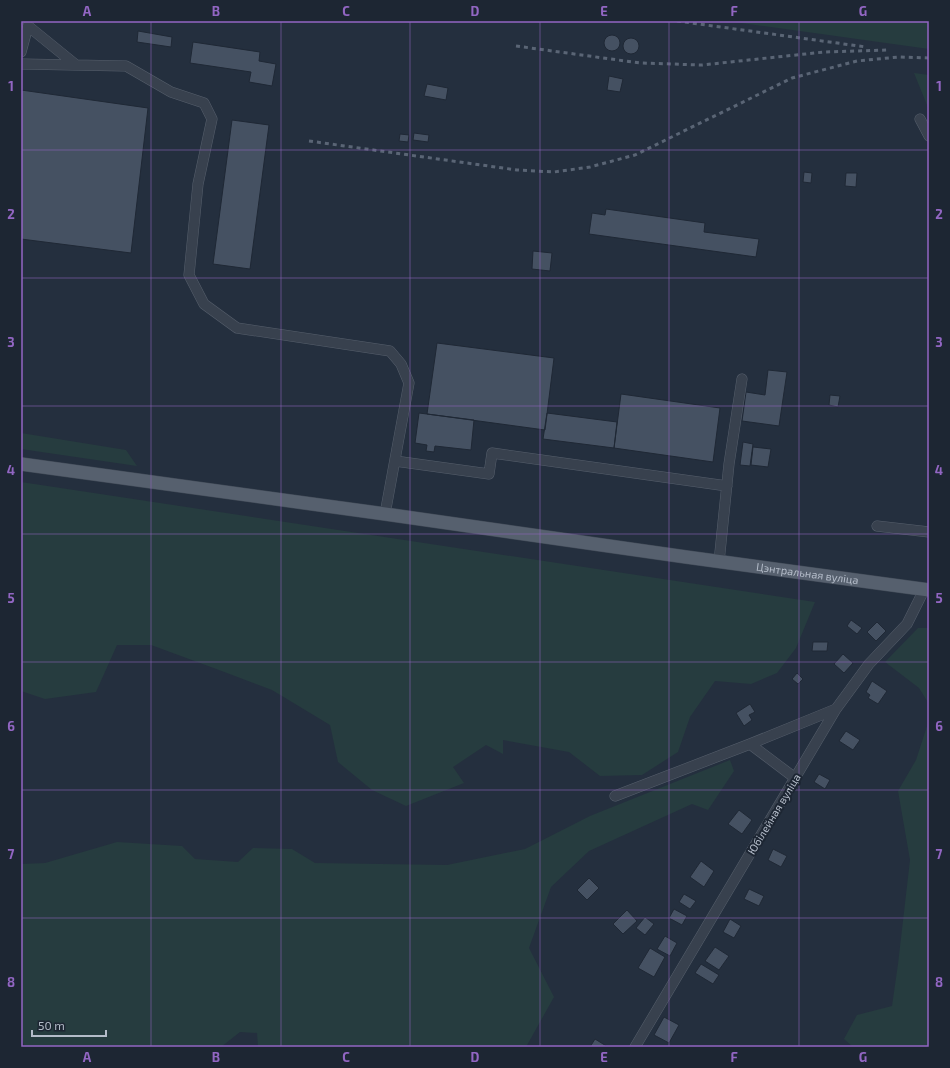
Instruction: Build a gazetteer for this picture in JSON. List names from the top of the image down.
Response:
{
  "streets": {
    "main road": ["Цэнтральная вуліца"],
    "street": ["Юбілейная вуліца"]
  },
  "crossings": [
    ["Цэнтральная вуліца", "Юбілейная вуліца"]
  ],
  "scale_bar": "50 m",
  "grid": {
    "columns": [
      "A",
      "B",
      "C",
      "D",
      "E",
      "F",
      "G"
    ],
    "rows": [
      "1",
      "2",
      "3",
      "4",
      "5",
      "6",
      "7",
      "8"
    ]
  }
}
